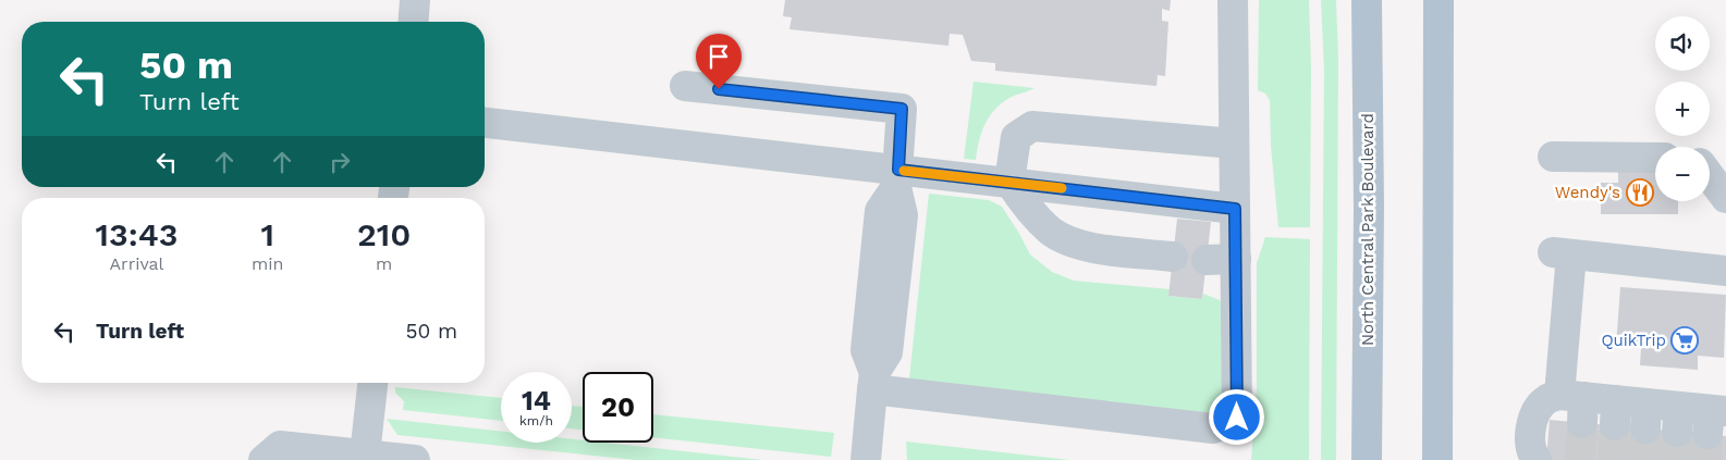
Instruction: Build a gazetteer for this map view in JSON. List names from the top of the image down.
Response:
{
  "streets": {
    "main road": ["North Central Park Boulevard"]
  },
  "places": {
    "restaurant": ["Wendy's"],
    "supermarket": ["QuikTrip"]
  },
  "page": {
    "map_buttons": ["+", "−"],
    "turn": ["50 m", "Turn left"],
    "eta": [
      "13:43",
      "Arrival",
      "1",
      "min",
      "210",
      "m"
    ],
    "list": [
      {
        "name": "Turn left",
        "value": "50 m"
      }
    ],
    "speed": "14 km/h",
    "limit": "20"
  }
}
